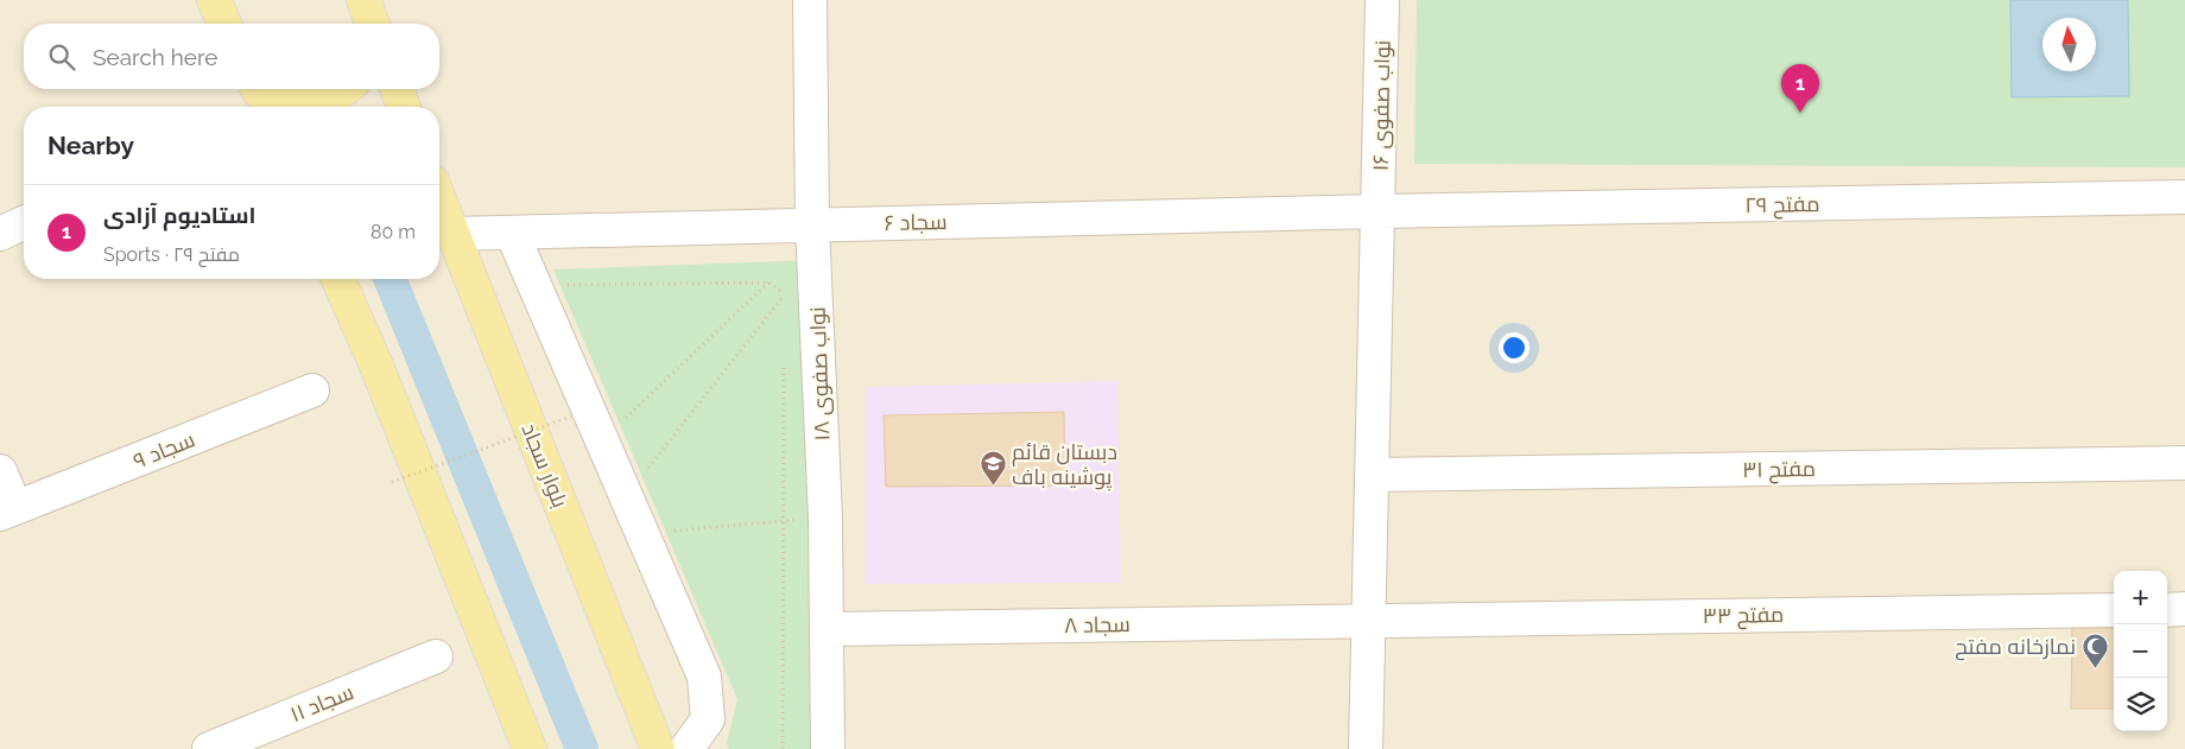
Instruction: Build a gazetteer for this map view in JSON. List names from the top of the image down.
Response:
{
  "streets": {
    "main road": ["بلوار سجاد"],
    "street": [
      "نواب صفوی ۱۶",
      "مفتح ۲۹",
      "سجاد ۶",
      "نواب صفوی ۱۸",
      "سجاد ۹",
      "مفتح ۳۱",
      "مفتح ۳۳",
      "سجاد ۸",
      "سجاد ۱۱"
    ]
  },
  "crossings": [
    ["نواب صفوی ۱۶", "مفتح ۲۹"],
    ["نواب صفوی ۱۶", "سجاد ۶"],
    ["نواب صفوی ۱۶", "مفتح ۳۱"],
    ["نواب صفوی ۱۶", "مفتح ۳۳"],
    ["نواب صفوی ۱۶", "سجاد ۸"],
    ["مفتح ۲۹", "سجاد ۶"],
    ["سجاد ۶", "نواب صفوی ۱۸"],
    ["سجاد ۶", "بلوار سجاد"],
    ["نواب صفوی ۱۸", "سجاد ۸"],
    ["مفتح ۳۳", "سجاد ۸"]
  ],
  "places": {
    "school or university": ["دبستان قائم پوشینه باف"],
    "mosque": ["نمازخانه مفتح"]
  },
  "north": "top",
  "page": {
    "search": "Search here",
    "pins": "1",
    "heading": "Nearby",
    "list": [
      {
        "mark": "1",
        "name": "استادیوم آزادی",
        "note": "Sports · مفتح ۲۹",
        "value": "80 m"
      }
    ],
    "map_buttons": ["+", "−"]
  }
}
